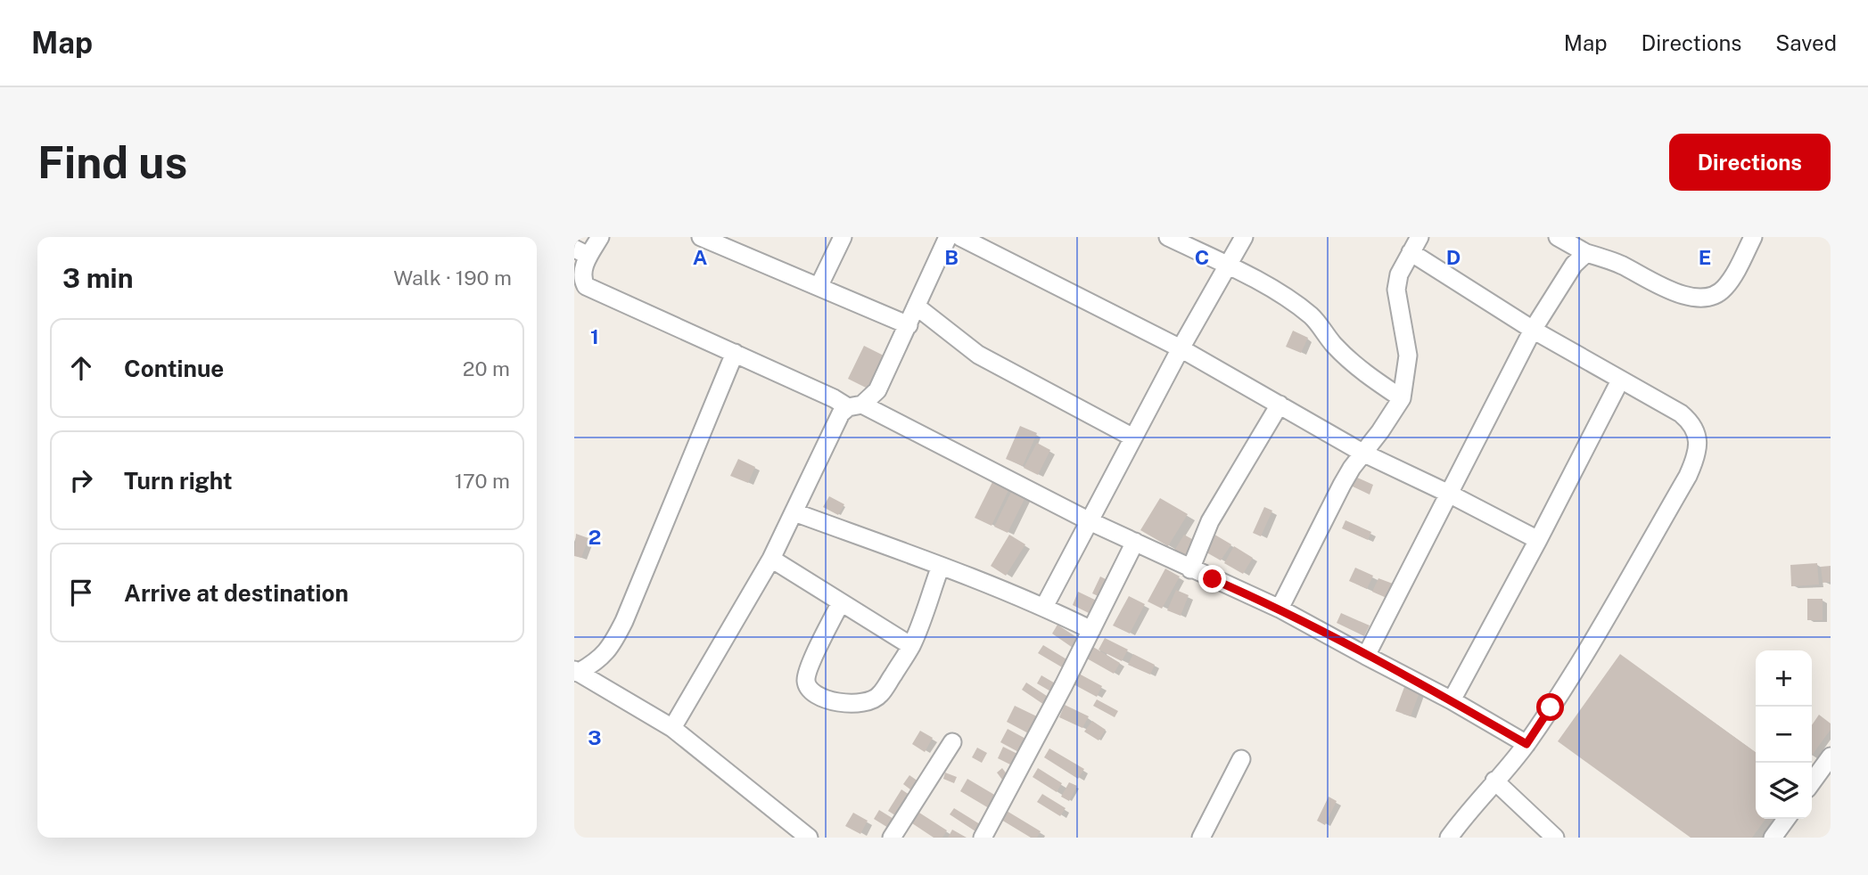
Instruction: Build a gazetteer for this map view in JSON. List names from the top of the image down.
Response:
{
  "page": {
    "header": "Map",
    "nav": ["Map", "Directions", "Saved"],
    "buttons": "Directions",
    "title": "Find us",
    "heading": ["3 min", "Walk · 190 m"],
    "list": [
      ["Continue", "20 m"],
      ["Turn right", "170 m"],
      "Arrive at destination"
    ],
    "map_buttons": ["+", "−"]
  },
  "grid": {
    "columns": [
      "A",
      "B",
      "C",
      "D",
      "E"
    ],
    "rows": ["1", "2", "3"]
  }
}
